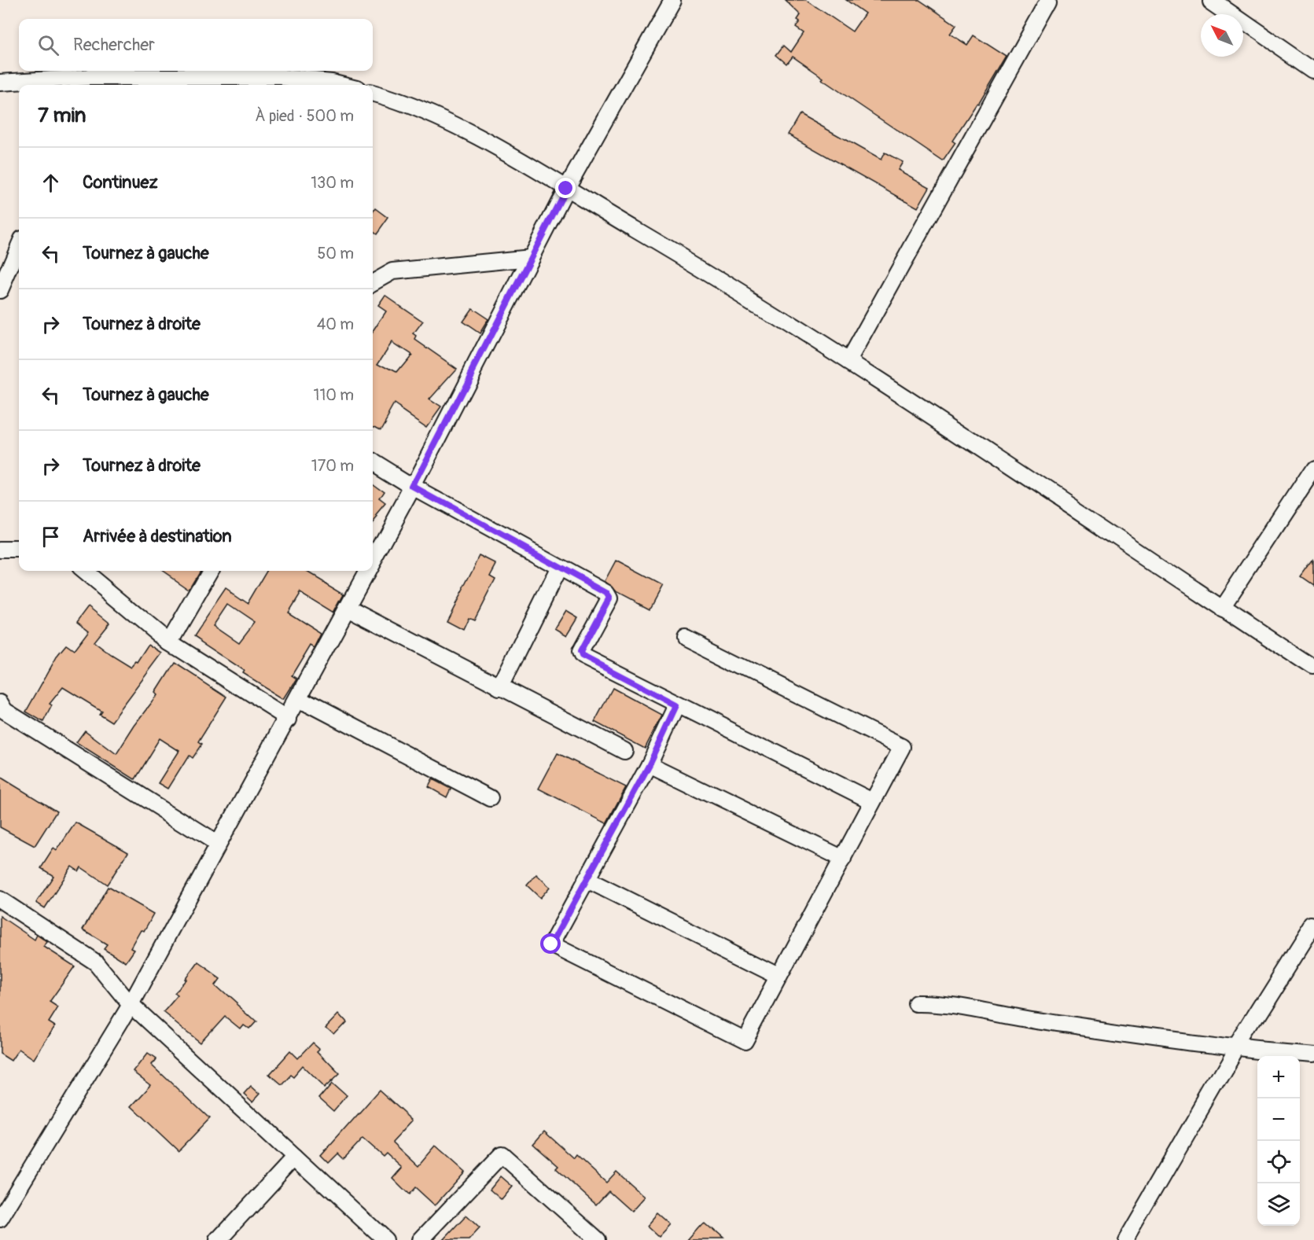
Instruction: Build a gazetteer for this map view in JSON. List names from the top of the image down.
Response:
{
  "north": "top left",
  "page": {
    "search": "Rechercher",
    "heading": ["7 min", "À pied · 500 m"],
    "list": [
      ["Continuez", "130 m"],
      ["Tournez à gauche", "50 m"],
      ["Tournez à droite", "40 m"],
      ["Tournez à gauche", "110 m"],
      ["Tournez à droite", "170 m"],
      "Arrivée à destination"
    ],
    "map_buttons": ["+", "−"]
  }
}
